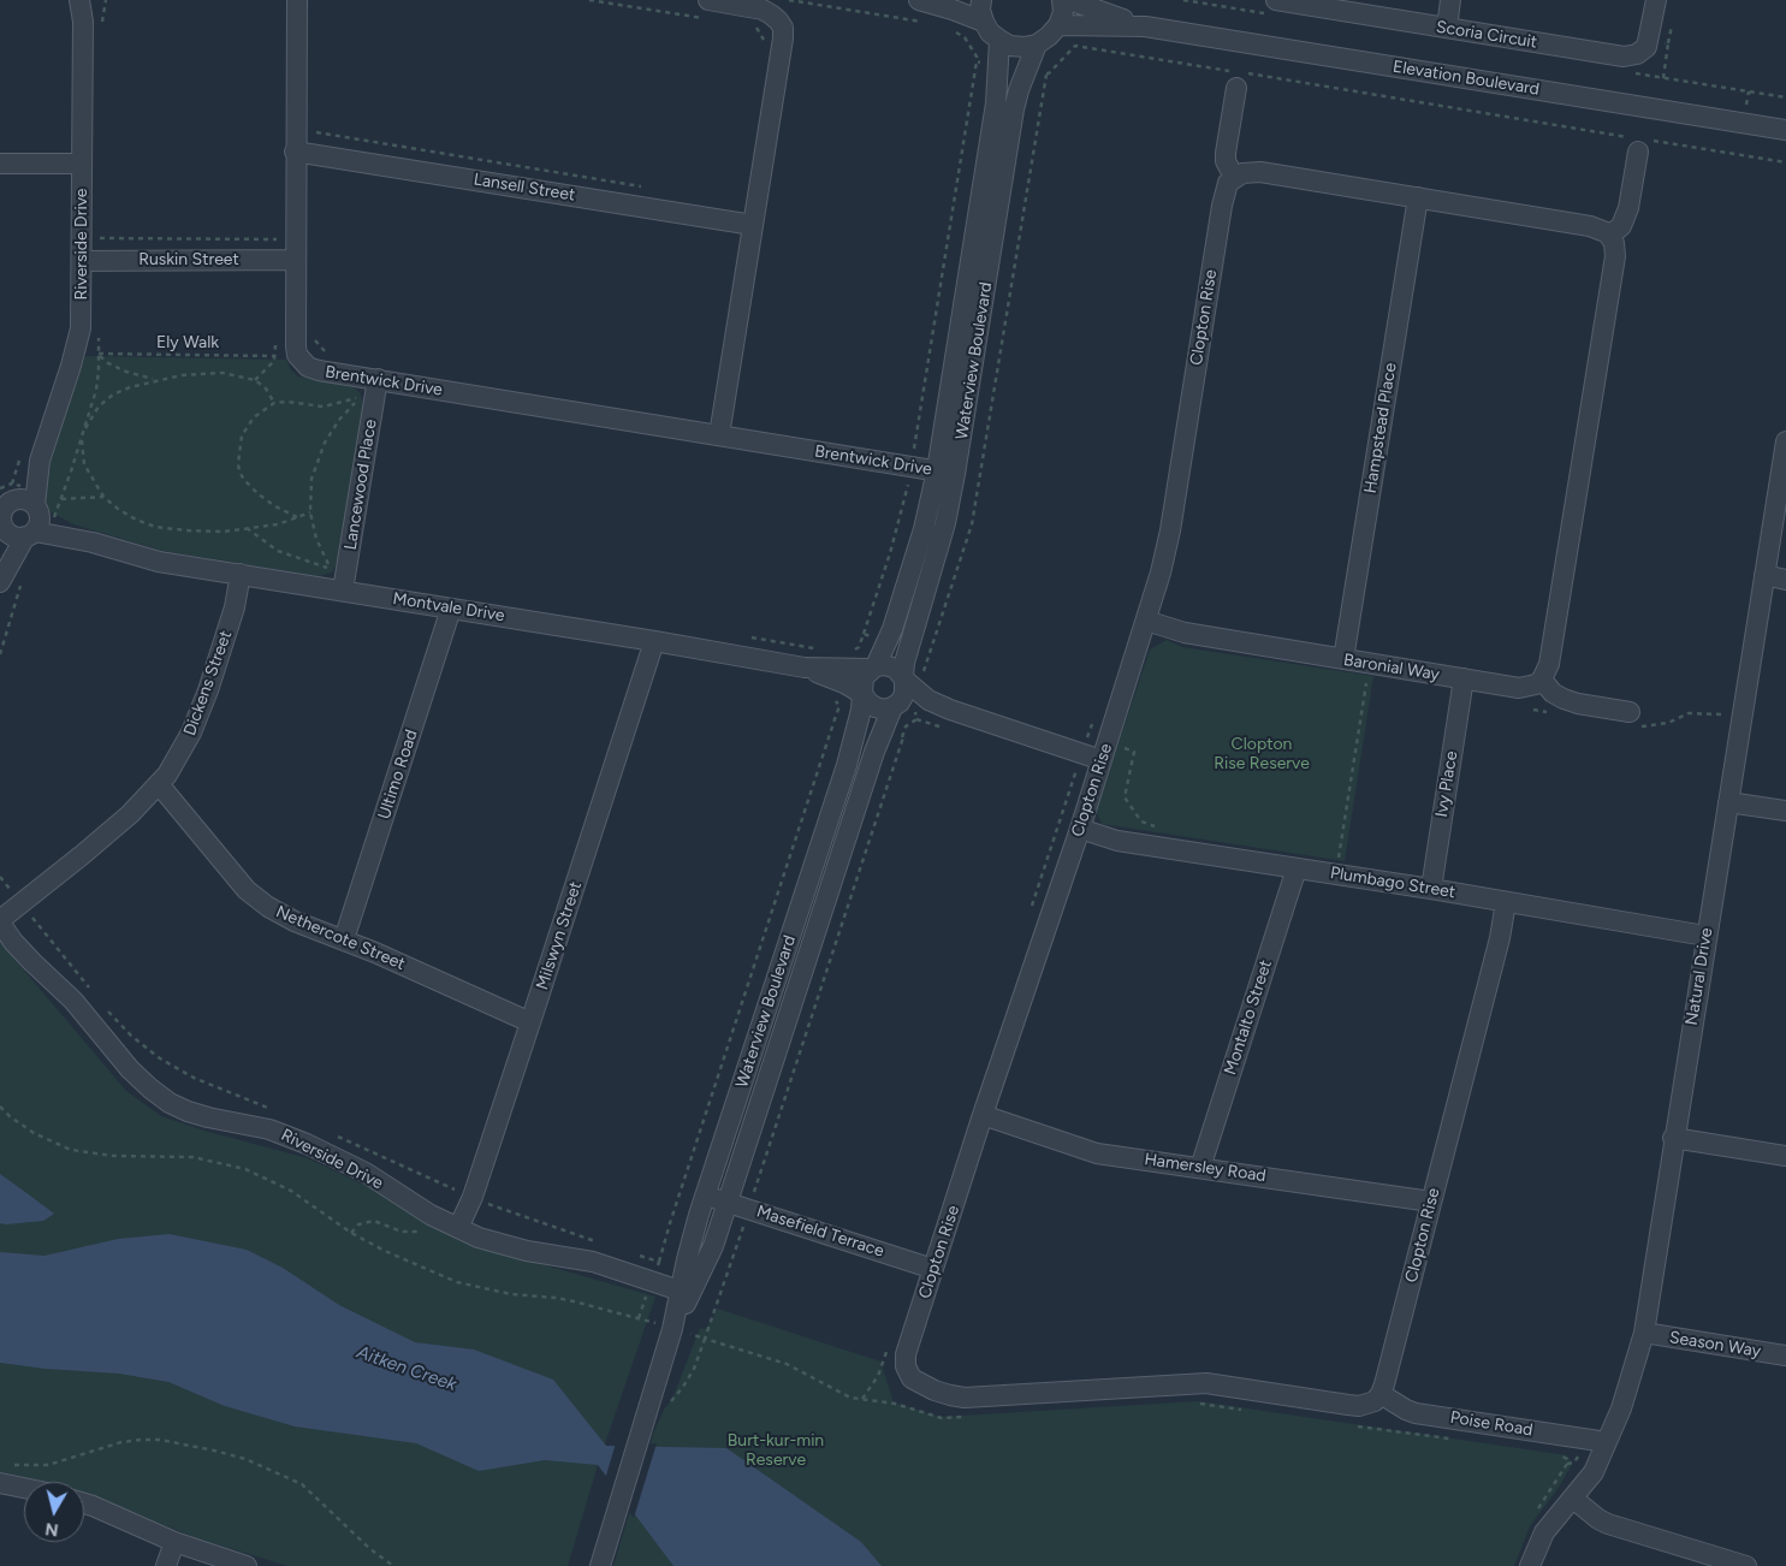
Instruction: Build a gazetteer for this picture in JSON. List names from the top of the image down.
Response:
{
  "streets": {
    "street": [
      "Scoria Circuit",
      "Elevation Boulevard",
      "Lansell Street",
      "Riverside Drive",
      "Ruskin Street",
      "Clopton Rise",
      "Waterview Boulevard",
      "Brentwick Drive",
      "Hampstead Place",
      "Lancewood Place",
      "Montvale Drive",
      "Baronial Way",
      "Dickens Street",
      "Ultimo Road",
      "Ivy Place",
      "Plumbago Street",
      "Milswyn Street",
      "Nethercote Street",
      "Natural Drive",
      "Montalto Street",
      "Hamersley Road",
      "Masefield Terrace",
      "Season Way",
      "Poise Road"
    ],
    "path": ["Ely Walk"]
  },
  "crossings": [
    ["Lansell Street", "Brentwick Drive"],
    ["Riverside Drive", "Ruskin Street"],
    ["Riverside Drive", "Waterview Boulevard"],
    ["Riverside Drive", "Montvale Drive"],
    ["Riverside Drive", "Dickens Street"],
    ["Riverside Drive", "Milswyn Street"],
    ["Riverside Drive", "Nethercote Street"],
    ["Ruskin Street", "Brentwick Drive"],
    ["Clopton Rise", "Baronial Way"],
    ["Clopton Rise", "Plumbago Street"],
    ["Clopton Rise", "Hamersley Road"],
    ["Clopton Rise", "Masefield Terrace"],
    ["Clopton Rise", "Poise Road"],
    ["Waterview Boulevard", "Brentwick Drive"],
    ["Waterview Boulevard", "Montvale Drive"],
    ["Waterview Boulevard", "Masefield Terrace"],
    ["Brentwick Drive", "Lancewood Place"],
    ["Hampstead Place", "Baronial Way"],
    ["Lancewood Place", "Montvale Drive"],
    ["Montvale Drive", "Dickens Street"],
    ["Montvale Drive", "Ultimo Road"],
    ["Montvale Drive", "Milswyn Street"],
    ["Baronial Way", "Ivy Place"],
    ["Dickens Street", "Nethercote Street"],
    ["Ultimo Road", "Nethercote Street"],
    ["Ivy Place", "Plumbago Street"],
    ["Plumbago Street", "Natural Drive"],
    ["Plumbago Street", "Montalto Street"],
    ["Milswyn Street", "Nethercote Street"],
    ["Natural Drive", "Season Way"],
    ["Natural Drive", "Poise Road"],
    ["Montalto Street", "Hamersley Road"]
  ],
  "water": ["Aitken Creek"],
  "parks": ["Clopton Rise Reserve", "Burt-kur-min Reserve"],
  "north": "bottom"
}
